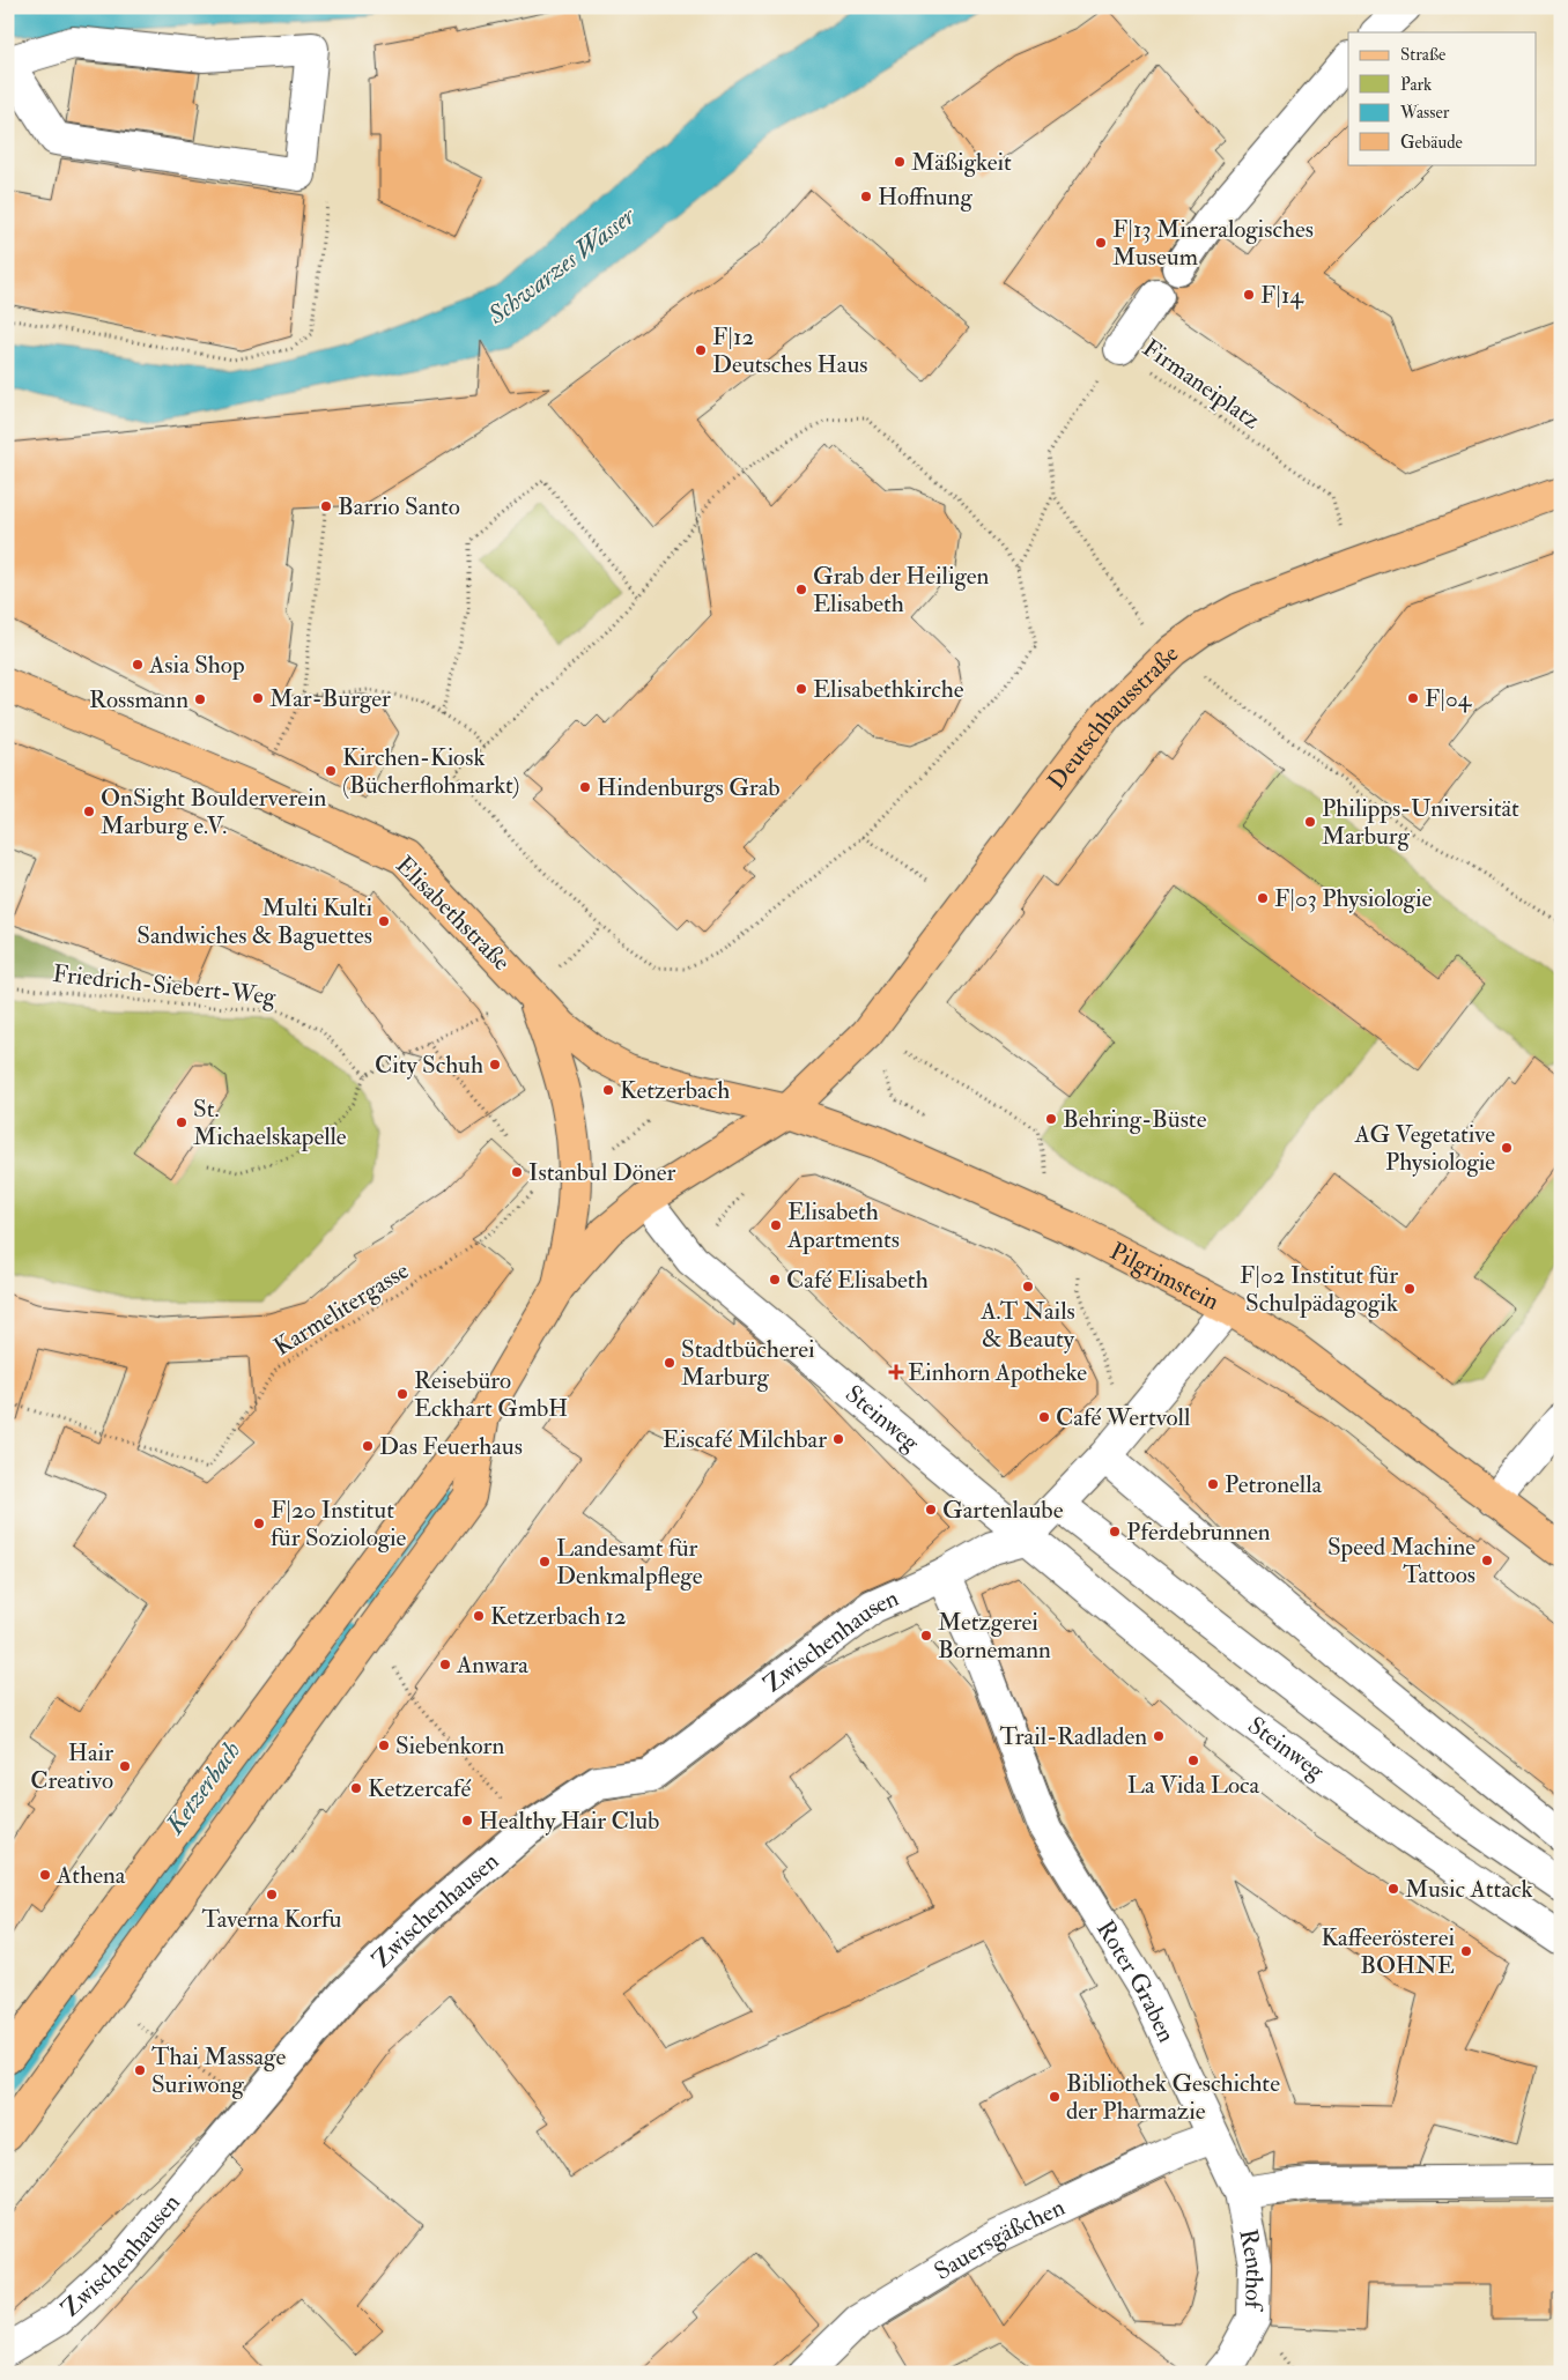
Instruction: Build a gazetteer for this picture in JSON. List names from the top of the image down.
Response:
{
  "streets": {
    "main road": ["Deutschhausstraße", "Elisabethstraße", "Pilgrimstein"],
    "street": [
      "Steinweg",
      "Zwischenhausen",
      "Roter Graben",
      "Sauersgäßchen",
      "Renthof"
    ],
    "path": ["Firmaneiplatz", "Friedrich-Siebert-Weg", "Karmelitergasse"]
  },
  "crossings": [
    ["Firmaneiplatz", "Deutschhausstraße"],
    ["Deutschhausstraße", "Elisabethstraße"],
    ["Deutschhausstraße", "Pilgrimstein"],
    ["Elisabethstraße", "Pilgrimstein"],
    ["Zwischenhausen", "Roter Graben"],
    ["Roter Graben", "Sauersgäßchen"],
    ["Roter Graben", "Renthof"]
  ],
  "water": ["Schwarzes Wasser", "Ketzerbach"],
  "places": {
    "other": [
      "Mäßigkeit",
      "Hoffnung",
      "F|13 Mineralogisches Museum",
      "F|14",
      "F|12 Deutsches Haus",
      "Barrio Santo",
      "Grab der Heiligen Elisabeth",
      "Asia Shop",
      "Elisabethkirche",
      "Mar-Burger",
      "F|04",
      "Rossmann",
      "Kirchen-Kiosk (Bücherflohmarkt)",
      "Hindenburgs Grab",
      "OnSight Boulderverein Marburg e.V.",
      "Philipps-Universität Marburg",
      "F|03 Physiologie",
      "Multi Kulti Sandwiches & Baguettes",
      "City Schuh",
      "Ketzerbach",
      "Behring-Büste",
      "St. Michaelskapelle",
      "AG Vegetative Physiologie",
      "Istanbul Döner",
      "Elisabeth Apartments",
      "Café Elisabeth",
      "A.T Nails & Beauty",
      "F|02 Institut für Schulpädagogik",
      "Stadtbücherei Marburg",
      "Reisebüro Eckhart GmbH",
      "Café Wertvoll",
      "Eiscafé Milchbar",
      "Das Feuerhaus",
      "Petronella",
      "Gartenlaube",
      "F|20 Institut für Soziologie",
      "Pferdebrunnen",
      "Speed Machine Tattoos",
      "Landesamt für Denkmalpflege",
      "Ketzerbach 12",
      "Metzgerei Bornemann",
      "Anwara",
      "Trail-Radladen",
      "Siebenkorn",
      "La Vida Loca",
      "Hair Creativo",
      "Ketzercafé",
      "Healthy Hair Club",
      "Athena",
      "Music Attack",
      "Taverna Korfu",
      "Kaffeerösterei BOHNE",
      "Thai Massage Suriwong",
      "Bibliothek Geschichte der Pharmazie"
    ],
    "health": ["Einhorn Apotheke"]
  },
  "legend": [
    "Straße",
    "Park",
    "Wasser",
    "Gebäude"
  ]
}
